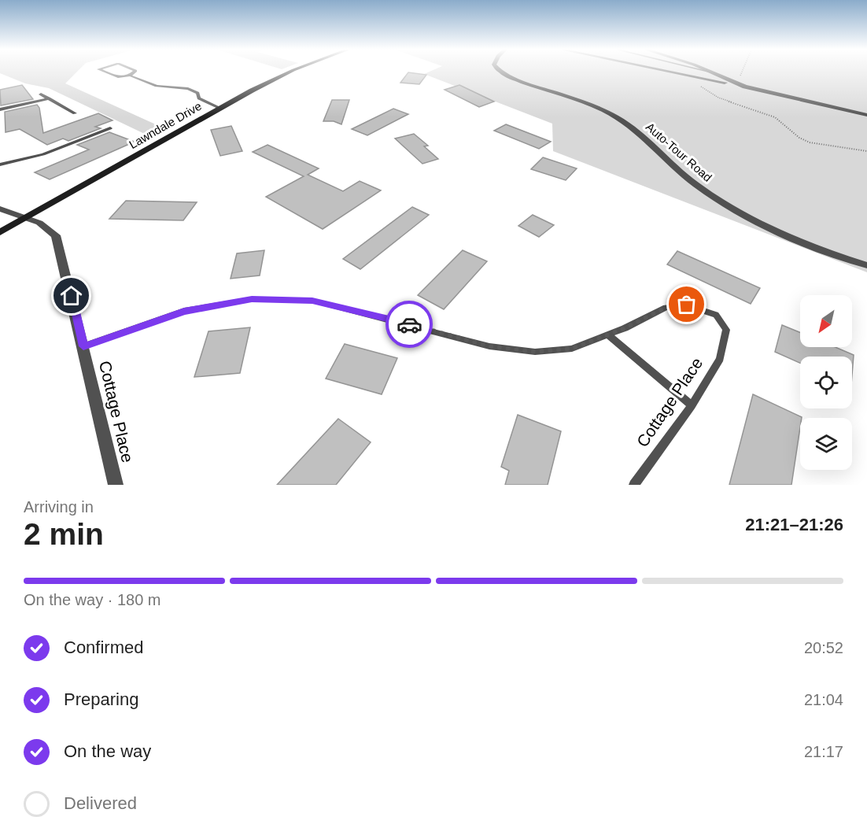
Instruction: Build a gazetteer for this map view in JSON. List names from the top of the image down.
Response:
{
  "streets": {
    "main road": ["Lawndale Drive"],
    "street": ["Auto-Tour Road", "Cottage Place"]
  },
  "crossings": [
    ["Lawndale Drive", "Cottage Place"]
  ],
  "north": "bottom left",
  "page": {
    "heading": ["2 min", "Arriving in", "21:21–21:26"],
    "bar": "On the way · 180 m",
    "list": [
      ["Confirmed", "20:52"],
      ["Preparing", "21:04"],
      ["On the way", "21:17"],
      "Delivered"
    ]
  }
}
